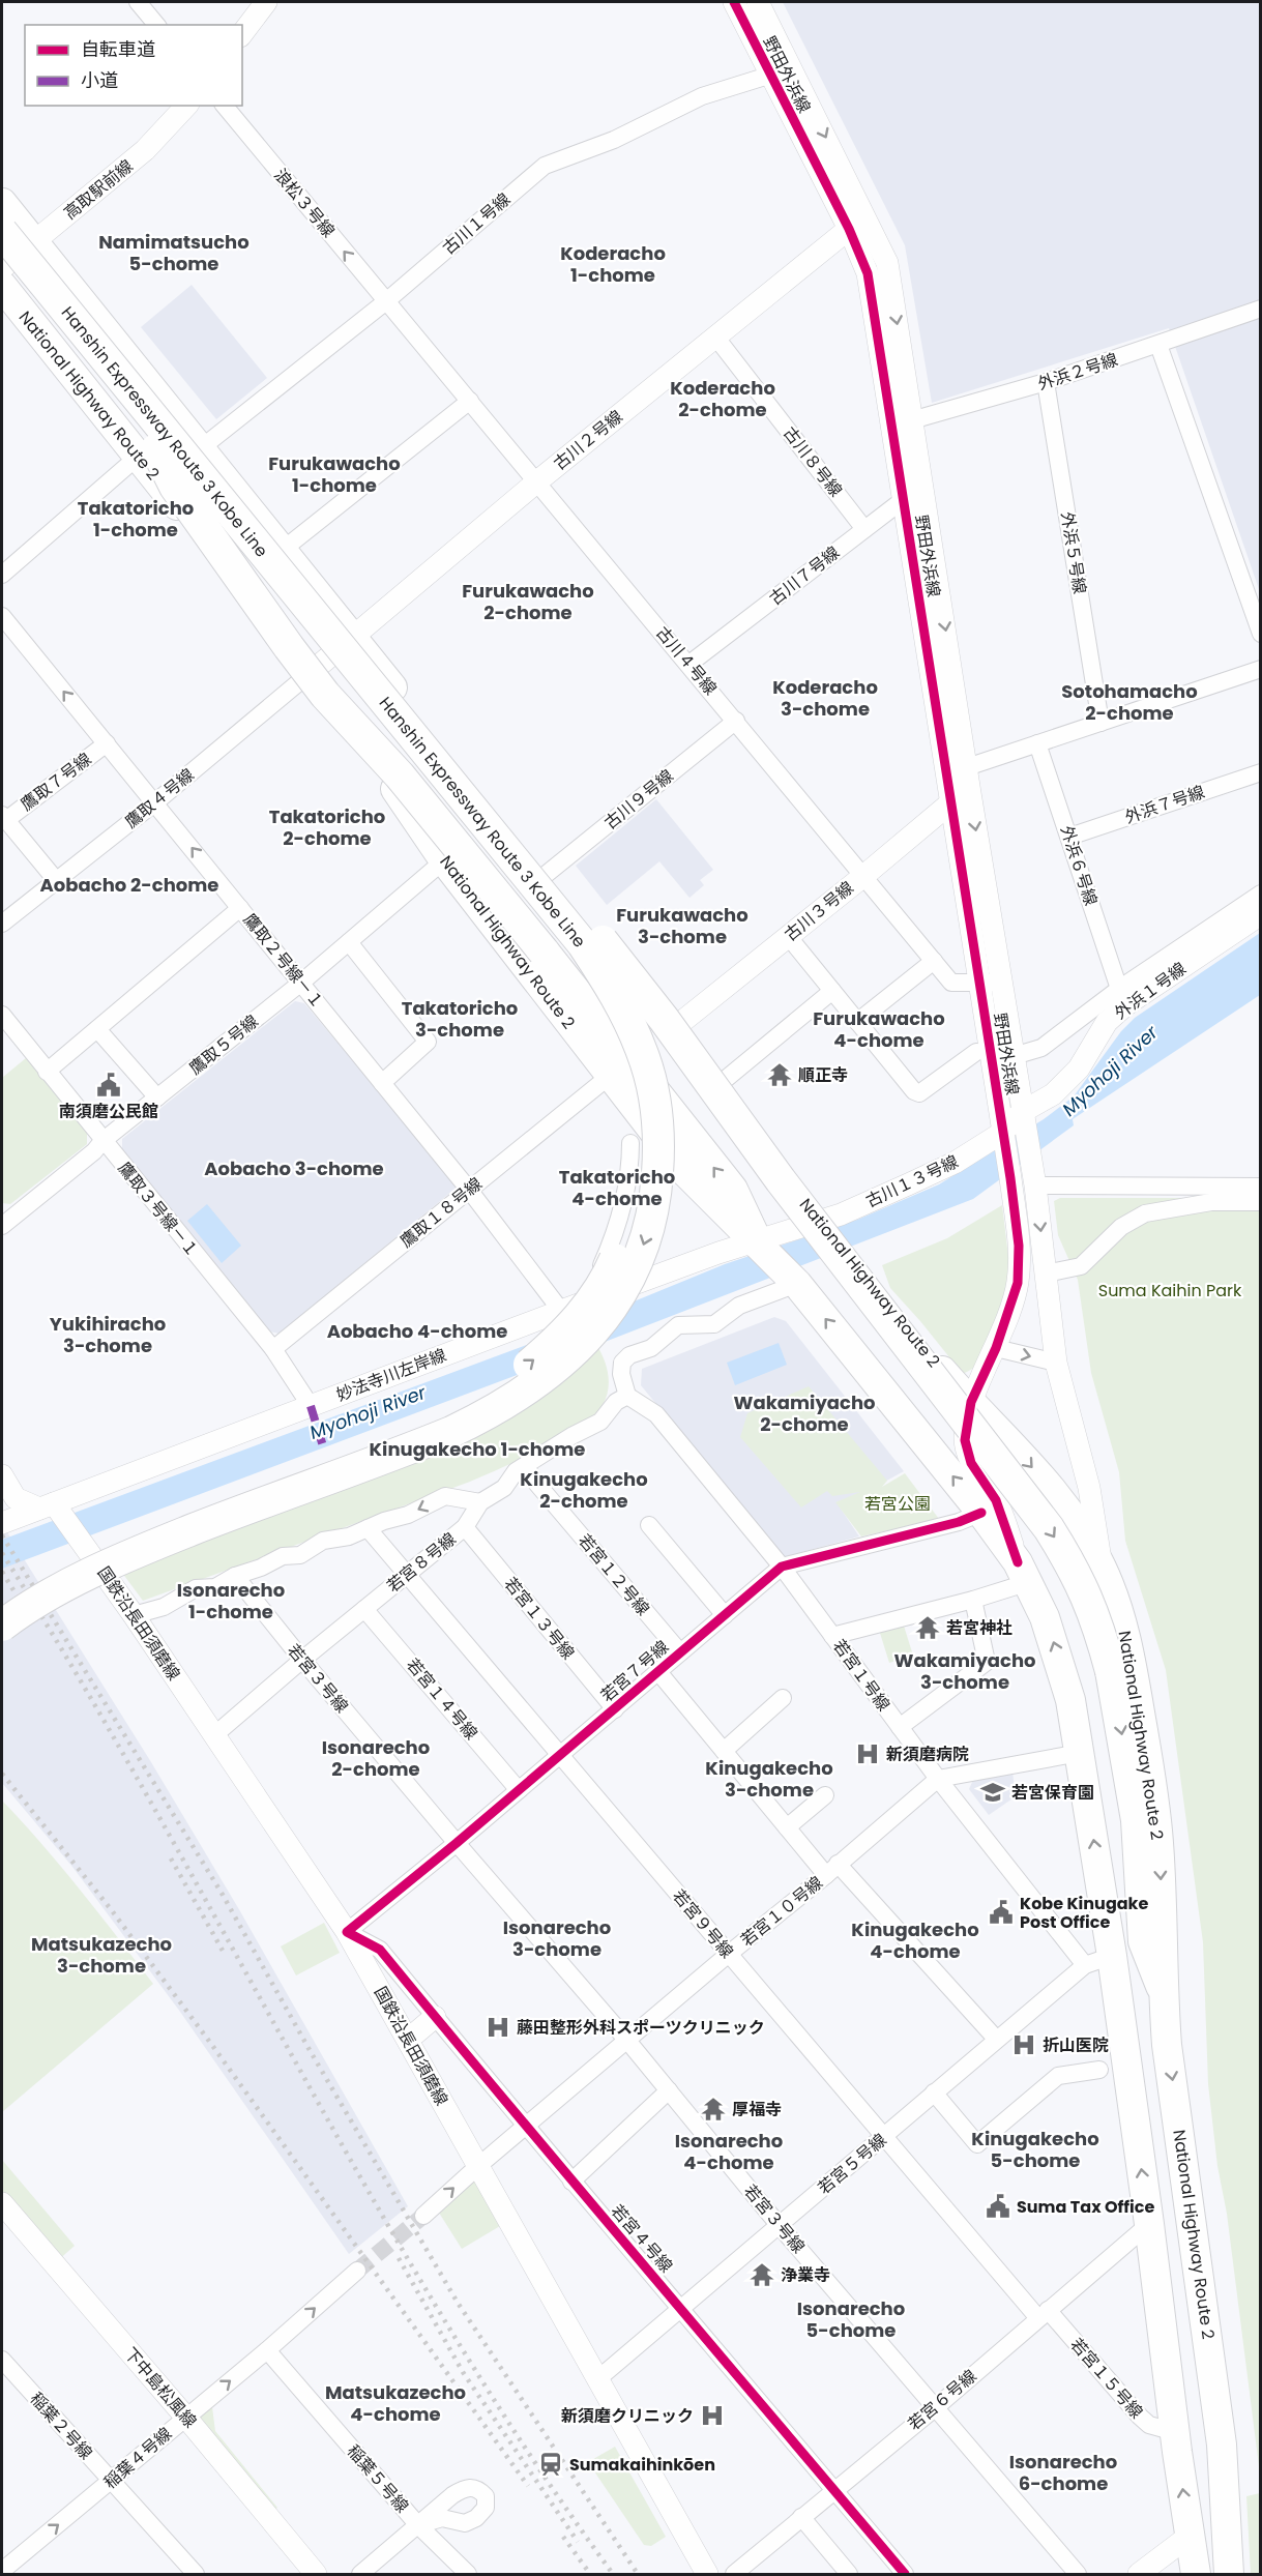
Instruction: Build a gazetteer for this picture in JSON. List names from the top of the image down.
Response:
{
  "streets": {
    "highway": ["National Highway Route 2", "Hanshin Expressway Route 3 Kobe Line"],
    "street": [
      "野田外浜線",
      "高取駅前線",
      "浪松３号線",
      "古川１号線",
      "外浜２号線",
      "古川２号線",
      "古川８号線",
      "外浜５号線",
      "古川７号線",
      "古川４号線",
      "鷹取７号線",
      "鷹取４号線",
      "古川９号線",
      "外浜７号線",
      "外浜６号線",
      "古川３号線",
      "鷹取２号線－１",
      "外浜１号線",
      "鷹取５号線",
      "古川１３号線",
      "鷹取３号線－１",
      "鷹取１８号線",
      "妙法寺川左岸線",
      "若宮８号線",
      "若宮１２号線",
      "若宮１３号線",
      "国鉄沿長田須磨線",
      "若宮７号線",
      "若宮１号線",
      "若宮３号線",
      "若宮１４号線",
      "若宮１０号線",
      "若宮９号線",
      "若宮５号線",
      "若宮４号線",
      "若宮１５号線",
      "下中島松風線",
      "若宮６号線",
      "稲葉２号線",
      "稲葉４号線",
      "稲葉５号線"
    ]
  },
  "crossings": [
    ["野田外浜線", "古川１号線"],
    ["野田外浜線", "外浜２号線"],
    ["野田外浜線", "古川２号線"],
    ["野田外浜線", "古川７号線"],
    ["野田外浜線", "古川４号線"],
    ["野田外浜線", "古川３号線"],
    ["野田外浜線", "外浜１号線"],
    ["野田外浜線", "古川１３号線"],
    ["高取駅前線", "National Highway Route 2"],
    ["浪松３号線", "古川１号線"],
    ["浪松３号線", "古川４号線"],
    ["古川１号線", "National Highway Route 2"],
    ["古川１号線", "古川４号線"],
    ["外浜２号線", "外浜５号線"],
    ["National Highway Route 2", "Hanshin Expressway Route 3 Kobe Line"],
    ["National Highway Route 2", "古川２号線"],
    ["National Highway Route 2", "鷹取４号線"],
    ["National Highway Route 2", "古川９号線"],
    ["National Highway Route 2", "古川３号線"],
    ["National Highway Route 2", "鷹取５号線"],
    ["National Highway Route 2", "古川１３号線"],
    ["National Highway Route 2", "鷹取１８号線"],
    ["National Highway Route 2", "妙法寺川左岸線"],
    ["National Highway Route 2", "若宮７号線"],
    ["National Highway Route 2", "若宮１号線"],
    ["National Highway Route 2", "若宮１０号線"],
    ["National Highway Route 2", "若宮５号線"],
    ["National Highway Route 2", "若宮１５号線"],
    ["National Highway Route 2", "若宮６号線"],
    ["古川２号線", "古川８号線"],
    ["古川２号線", "古川４号線"],
    ["古川２号線", "鷹取４号線"],
    ["古川８号線", "古川７号線"],
    ["古川７号線", "古川４号線"],
    ["古川４号線", "古川９号線"],
    ["古川４号線", "古川３号線"],
    ["鷹取７号線", "鷹取２号線－１"],
    ["鷹取４号線", "鷹取２号線－１"],
    ["外浜７号線", "外浜６号線"],
    ["鷹取２号線－１", "鷹取５号線"],
    ["鷹取２号線－１", "鷹取１８号線"],
    ["鷹取２号線－１", "妙法寺川左岸線"],
    ["外浜１号線", "古川１３号線"],
    ["鷹取５号線", "鷹取３号線－１"],
    ["古川１３号線", "妙法寺川左岸線"],
    ["鷹取３号線－１", "鷹取１８号線"],
    ["鷹取３号線－１", "妙法寺川左岸線"],
    ["妙法寺川左岸線", "国鉄沿長田須磨線"],
    ["若宮８号線", "若宮１２号線"],
    ["若宮８号線", "若宮１３号線"],
    ["若宮８号線", "国鉄沿長田須磨線"],
    ["若宮８号線", "若宮１号線"],
    ["若宮８号線", "若宮３号線"],
    ["若宮８号線", "若宮１４号線"],
    ["若宮８号線", "若宮９号線"],
    ["若宮１２号線", "若宮７号線"],
    ["若宮１３号線", "若宮７号線"],
    ["国鉄沿長田須磨線", "若宮７号線"],
    ["国鉄沿長田須磨線", "若宮１０号線"],
    ["国鉄沿長田須磨線", "若宮５号線"],
    ["国鉄沿長田須磨線", "若宮４号線"],
    ["若宮７号線", "若宮１号線"],
    ["若宮７号線", "若宮３号線"],
    ["若宮７号線", "若宮１４号線"],
    ["若宮７号線", "若宮９号線"],
    ["若宮７号線", "若宮４号線"],
    ["若宮１号線", "若宮１０号線"],
    ["若宮１号線", "若宮５号線"],
    ["若宮３号線", "若宮１０号線"],
    ["若宮３号線", "若宮５号線"],
    ["若宮３号線", "若宮６号線"],
    ["若宮１０号線", "若宮９号線"],
    ["若宮１０号線", "若宮４号線"],
    ["若宮９号線", "若宮５号線"],
    ["若宮９号線", "若宮１５号線"],
    ["若宮９号線", "若宮６号線"],
    ["若宮５号線", "若宮４号線"],
    ["若宮４号線", "若宮６号線"],
    ["若宮１５号線", "若宮６号線"],
    ["下中島松風線", "稲葉４号線"],
    ["稲葉２号線", "稲葉４号線"],
    ["稲葉４号線", "稲葉５号線"]
  ],
  "one_way": ["浪松３号線", "稲葉４号線"],
  "districts": [
    "Namimatsucho 5-chome",
    "Koderacho 1-chome",
    "Koderacho 2-chome",
    "Furukawacho 1-chome",
    "Takatoricho 1-chome",
    "Furukawacho 2-chome",
    "Koderacho 3-chome",
    "Sotohamacho 2-chome",
    "Takatoricho 2-chome",
    "Aobacho 2-chome",
    "Furukawacho 3-chome",
    "Takatoricho 3-chome",
    "Furukawacho 4-chome",
    "Aobacho 3-chome",
    "Takatoricho 4-chome",
    "Yukihiracho 3-chome",
    "Aobacho 4-chome",
    "Wakamiyacho 2-chome",
    "Kinugakecho 1-chome",
    "Kinugakecho 2-chome",
    "Isonarecho 1-chome",
    "Wakamiyacho 3-chome",
    "Isonarecho 2-chome",
    "Kinugakecho 3-chome",
    "Isonarecho 3-chome",
    "Kinugakecho 4-chome",
    "Matsukazecho 3-chome",
    "Kinugakecho 5-chome",
    "Isonarecho 4-chome",
    "Isonarecho 5-chome",
    "Matsukazecho 4-chome",
    "Isonarecho 6-chome"
  ],
  "water": ["Myohoji River"],
  "parks": ["Suma Kaihin Park", "若宮公園"],
  "places": {
    "temple": [
      "順正寺",
      "若宮神社",
      "厚福寺",
      "浄業寺"
    ],
    "public building": ["南須磨公民館", "Kobe Kinugake Post Office", "Suma Tax Office"],
    "hospital": [
      "新須磨病院",
      "藤田整形外科スポーツクリニック",
      "折山医院",
      "新須磨クリニック"
    ],
    "school or university": ["若宮保育園"],
    "station": ["Sumakaihinkōen"]
  },
  "legend": ["自転車道", "小道"]
}
